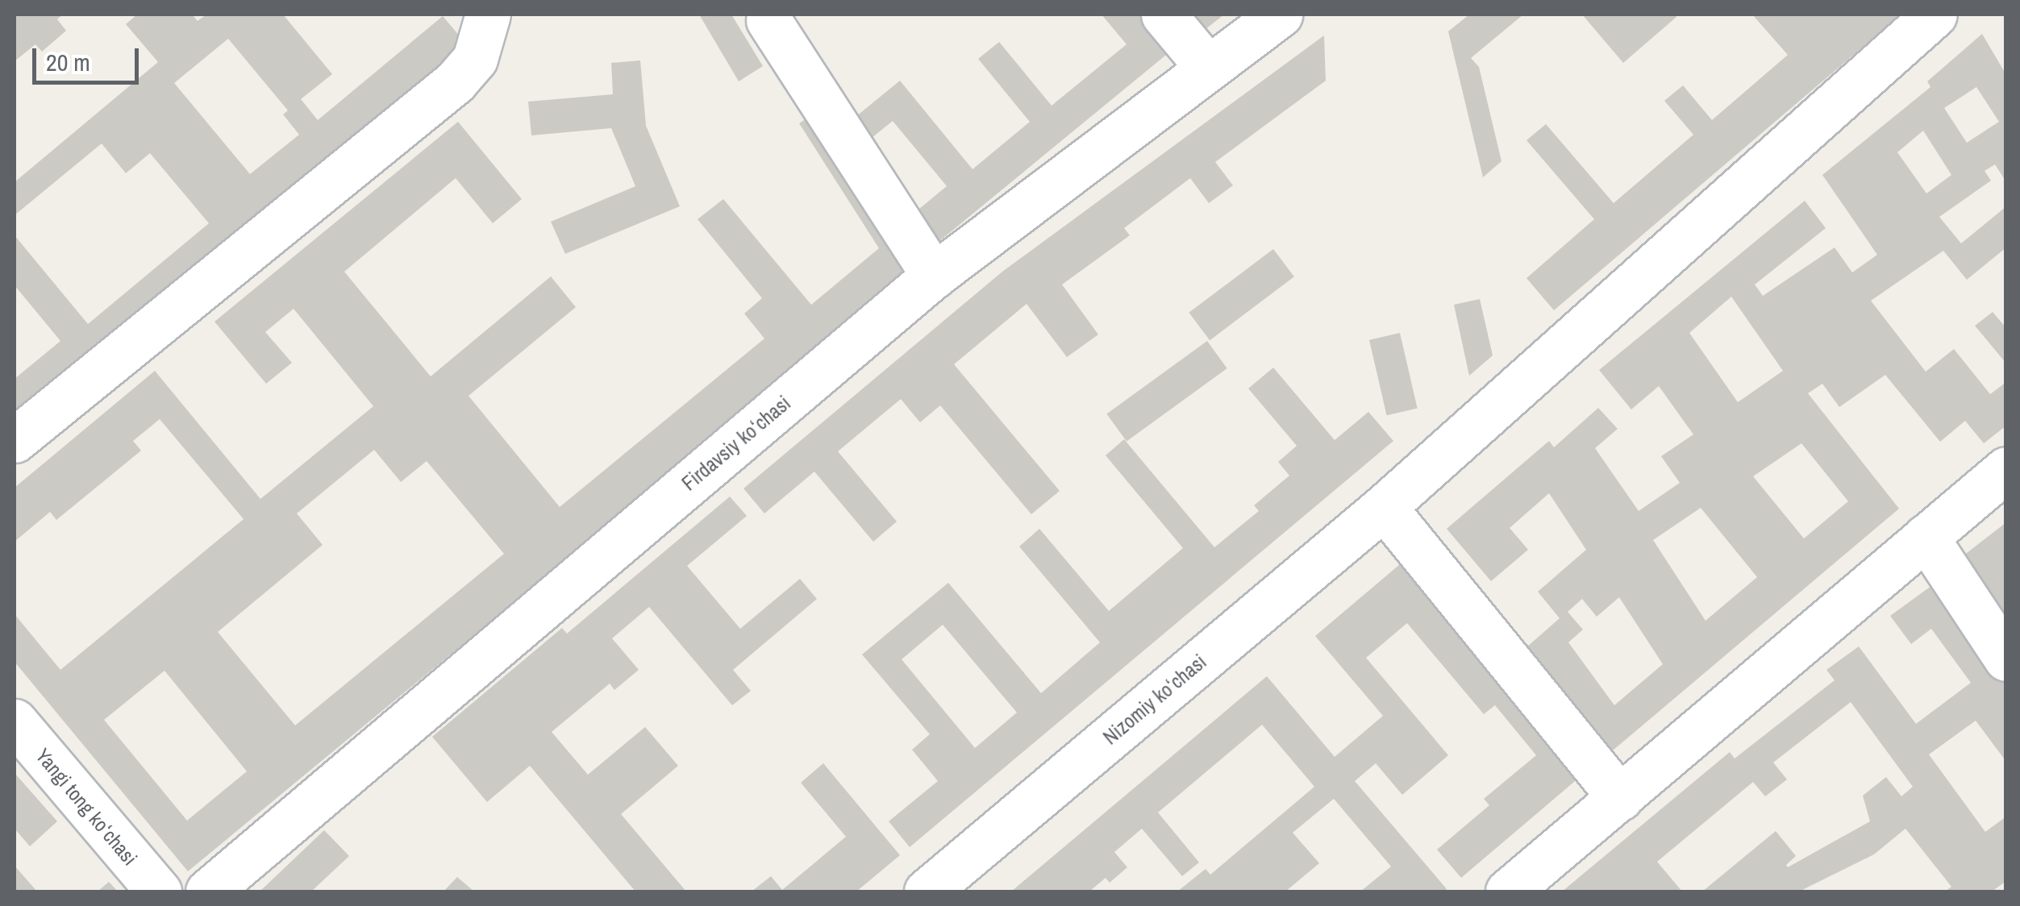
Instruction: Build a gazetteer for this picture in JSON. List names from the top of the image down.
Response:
{
  "streets": {
    "street": ["Firdavsiy koʻchasi", "Nizomiy koʻchasi", "Yangi tong koʻchasi"]
  },
  "scale_bar": "20 m"
}
